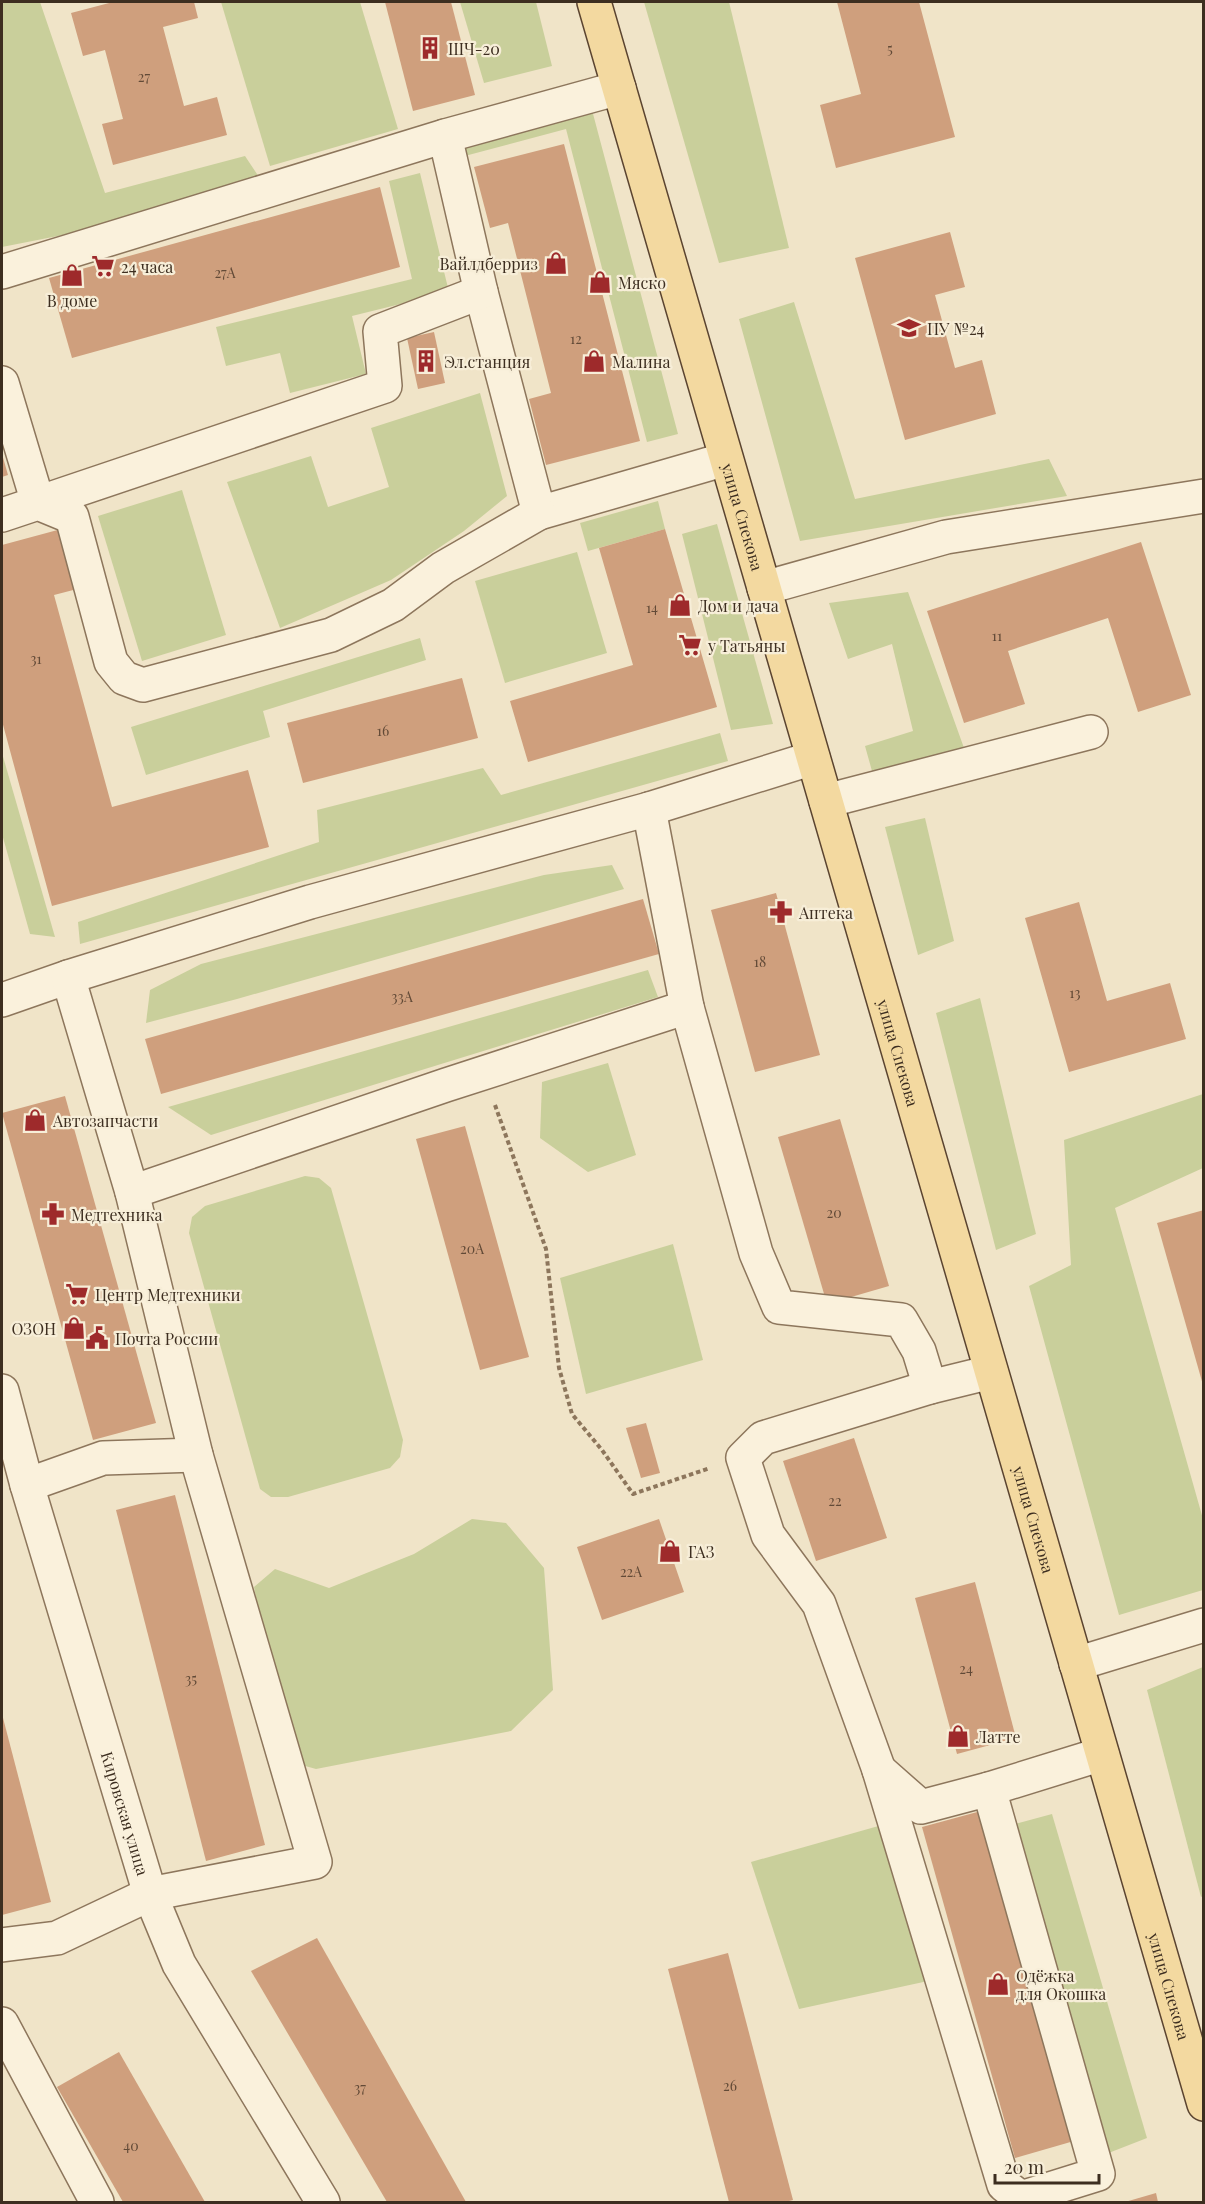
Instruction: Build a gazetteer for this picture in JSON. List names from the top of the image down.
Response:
{
  "streets": {
    "main road": ["улица Спекова"],
    "street": ["Кировская улица"]
  },
  "places": {
    "building": ["ШЧ-20", "Эл.станция"],
    "shop": [
      "Вайлдберриз",
      "В доме",
      "Мяско",
      "Малина",
      "Дом и дача",
      "Автозапчасти",
      "ОЗОН",
      "ГАЗ",
      "Латте",
      "Одёжка для Окошка"
    ],
    "supermarket": ["24 часа", "у Татьяны", "Центр Медтехники"],
    "school or university": ["ПУ №24"],
    "pharmacy": ["Аптека", "Медтехника"],
    "public building": ["Почта России"]
  },
  "house_numbers": [
    "5",
    "27",
    "27А",
    "12",
    "14",
    "11",
    "31",
    "16",
    "18",
    "13",
    "33А",
    "20",
    "20А",
    "22",
    "22А",
    "24",
    "35",
    "26",
    "37",
    "40"
  ],
  "scale_bar": "20 m"
}
